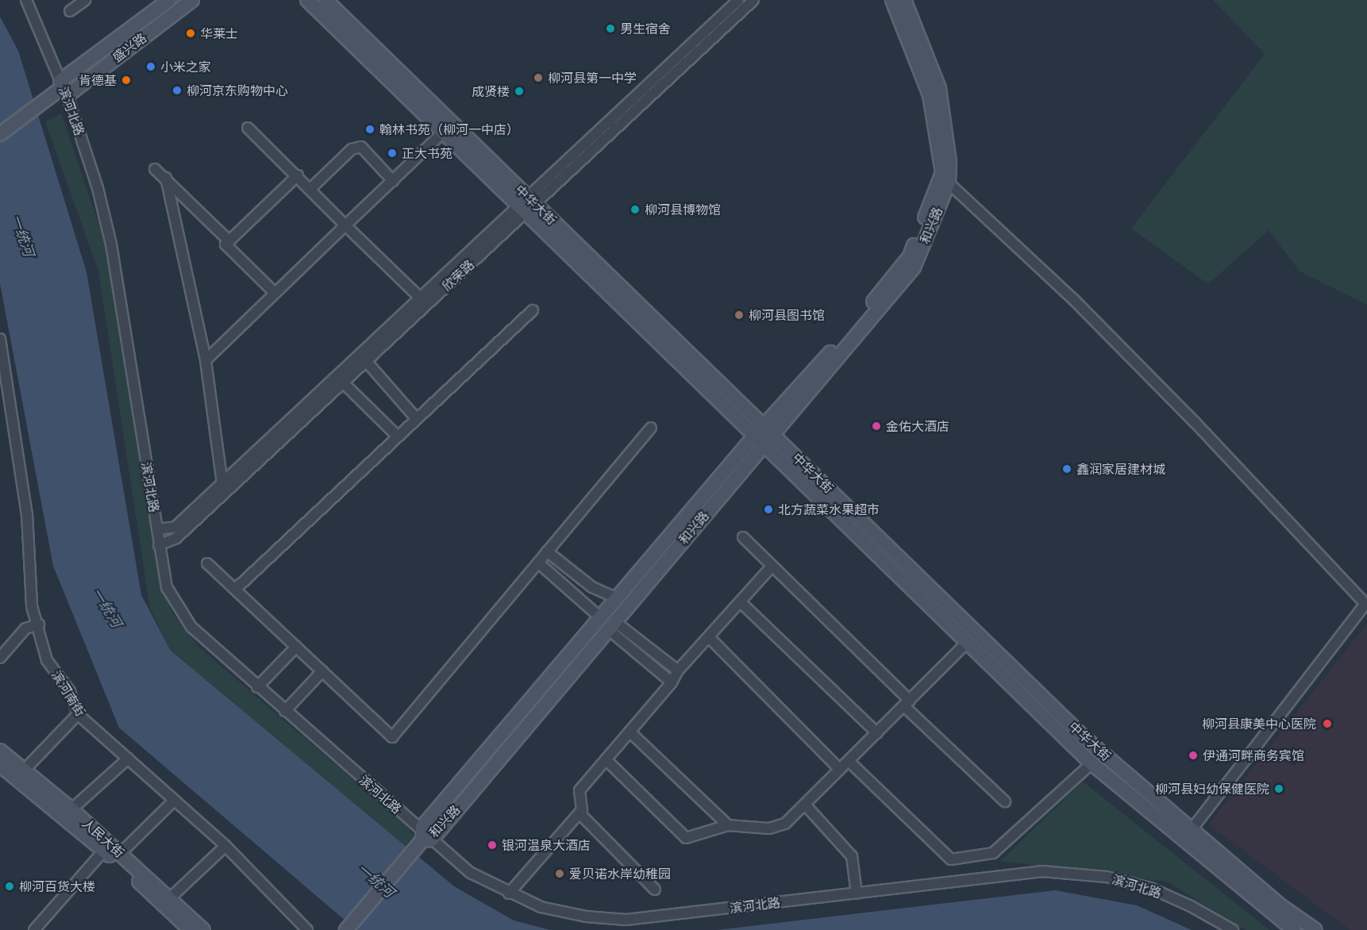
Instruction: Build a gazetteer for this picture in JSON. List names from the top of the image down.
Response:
{
  "streets": {
    "main road": [
      "盛兴路",
      "中华大街",
      "和兴路",
      "人民大街"
    ],
    "street": ["滨河北路", "欣荣路", "滨河南街"]
  },
  "crossings": [
    ["盛兴路", "滨河北路"],
    ["滨河北路", "和兴路"],
    ["滨河北路", "欣荣路"],
    ["中华大街", "和兴路"],
    ["中华大街", "欣荣路"]
  ],
  "water": ["一统河"],
  "places": [
    "男生宿舍",
    "华莱士",
    "小米之家",
    "柳河县第一中学",
    "肯德基",
    "柳河京东购物中心",
    "成贤楼",
    "翰林书苑（柳河一中店）",
    "正大书苑",
    "柳河县博物馆",
    "柳河县图书馆",
    "金佑大酒店",
    "鑫润家居建材城",
    "北方蔬菜水果超市",
    "柳河县康美中心医院",
    "伊通河畔商务宾馆",
    "柳河县妇幼保健医院",
    "银河温泉大酒店",
    "爱贝诺水岸幼稚园",
    "柳河百货大楼"
  ]
}
